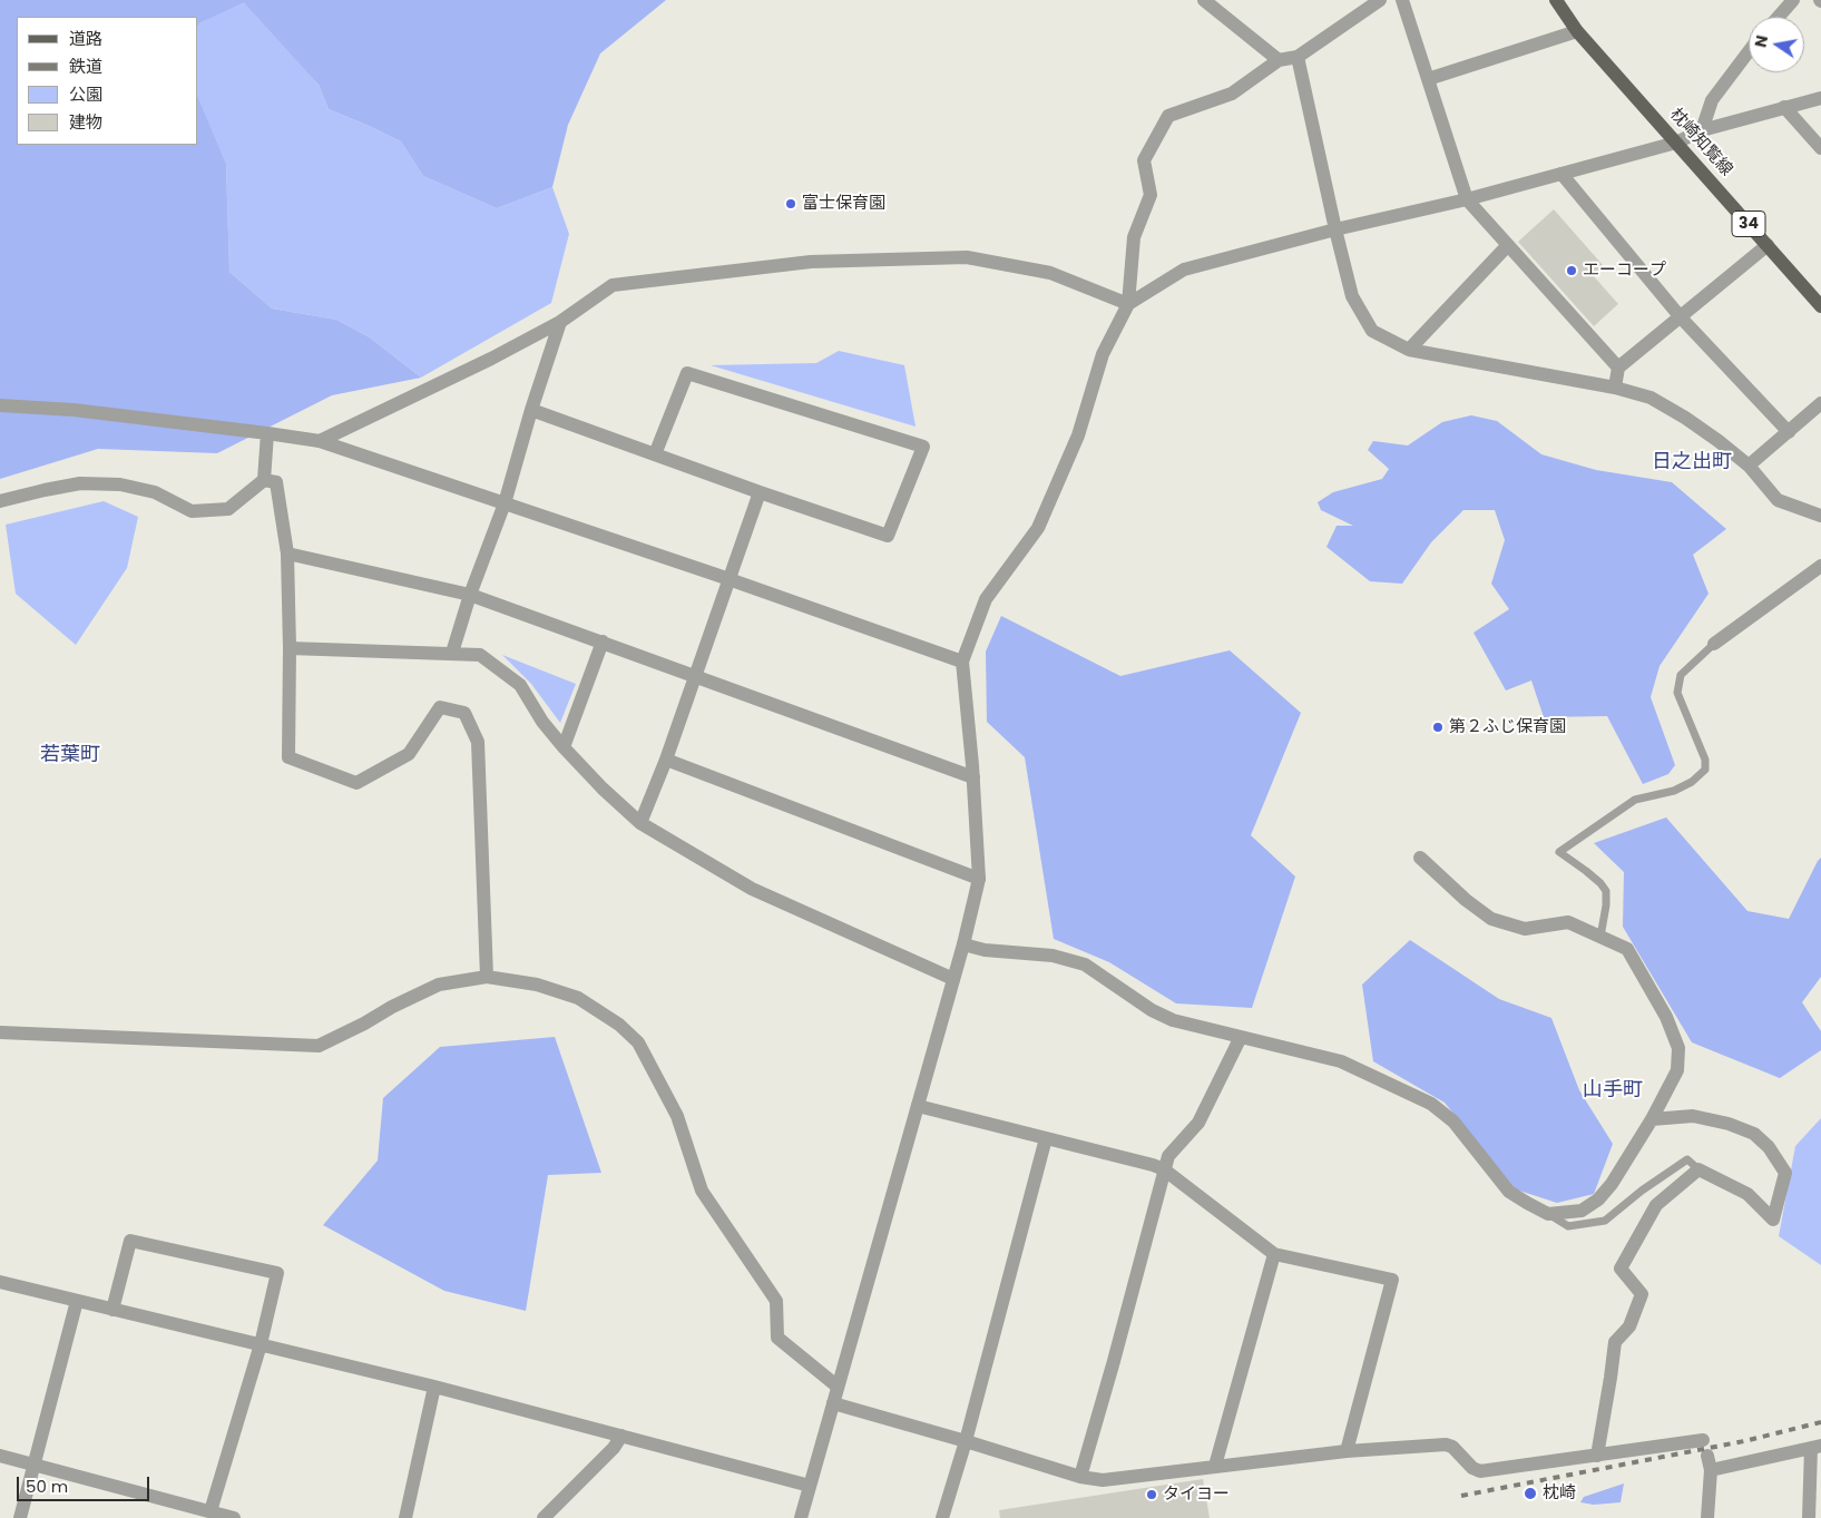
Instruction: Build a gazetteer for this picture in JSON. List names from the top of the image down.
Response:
{
  "streets": {
    "main road": ["枕崎知覧線", "34"]
  },
  "districts": ["日之出町", "若葉町", "山手町"],
  "places": [
    "富士保育園",
    "エーコープ",
    "第２ふじ保育園",
    "枕崎",
    "タイヨー"
  ],
  "legend": [
    "道路",
    "鉄道",
    "公園",
    "建物"
  ],
  "scale_bar": "50 m",
  "north": "left"
}
